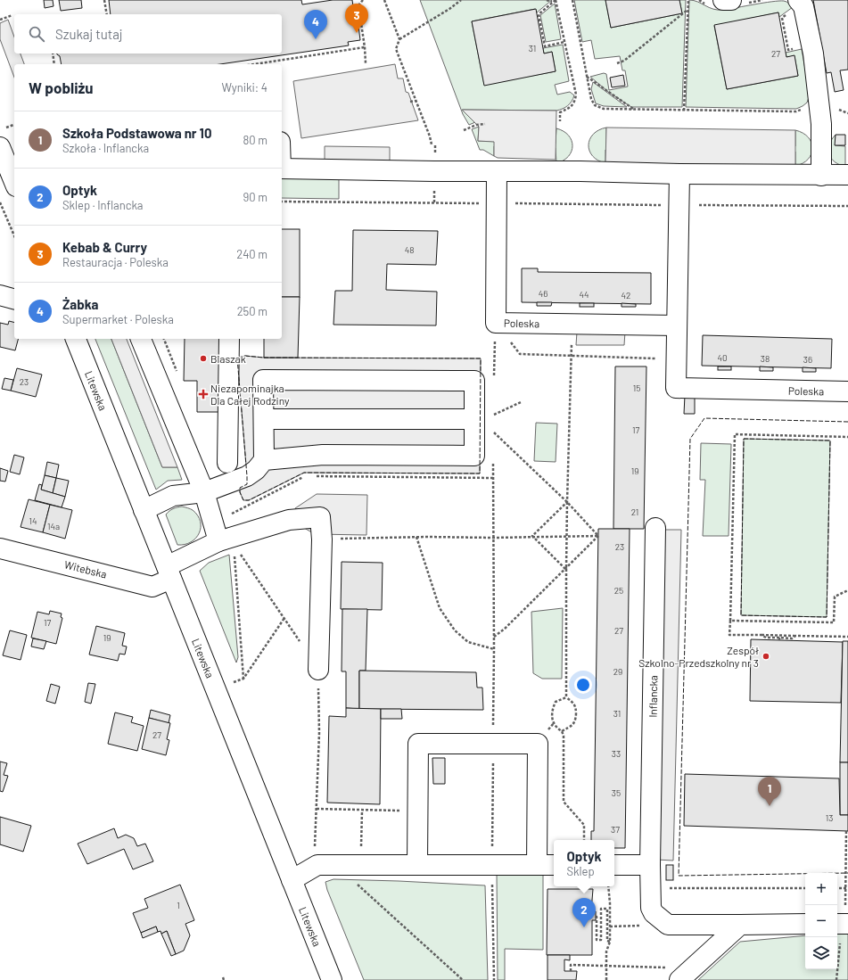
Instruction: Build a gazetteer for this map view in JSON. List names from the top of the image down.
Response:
{
  "streets": {
    "street": [
      "Poleska",
      "Litewska",
      "Witebska",
      "Inflancka"
    ]
  },
  "crossings": [
    ["Litewska", "Witebska"]
  ],
  "places": {
    "other": ["Blaszak", "Zespół Szkolno-Przedszkolny nr 3"],
    "health": ["Niezapominajka Dla Całej Rodziny"]
  },
  "house_numbers": [
    "31",
    "27",
    "48",
    "46",
    "44",
    "42",
    "40",
    "38",
    "36",
    "23",
    "15",
    "17",
    "19",
    "21",
    "14",
    "14a",
    "23",
    "25",
    "17",
    "27",
    "19",
    "29",
    "31",
    "27",
    "33",
    "35",
    "13",
    "37",
    "1"
  ],
  "page": {
    "pins": [
      "3",
      "4",
      "1",
      "2"
    ],
    "search": "Szukaj tutaj",
    "heading": ["W pobliżu", "Wyniki: 4"],
    "list": [
      {
        "mark": "1",
        "name": "Szkoła Podstawowa nr 10",
        "note": "Szkoła · Inflancka",
        "value": "80 m"
      },
      {
        "mark": "2",
        "name": "Optyk",
        "note": "Sklep · Inflancka",
        "value": "90 m"
      },
      {
        "mark": "3",
        "name": "Kebab & Curry",
        "note": "Restauracja · Poleska",
        "value": "240 m"
      },
      {
        "mark": "4",
        "name": "Żabka",
        "note": "Supermarket · Poleska",
        "value": "250 m"
      }
    ],
    "popup": ["Optyk", "Sklep"],
    "map_buttons": ["+", "−"]
  }
}
